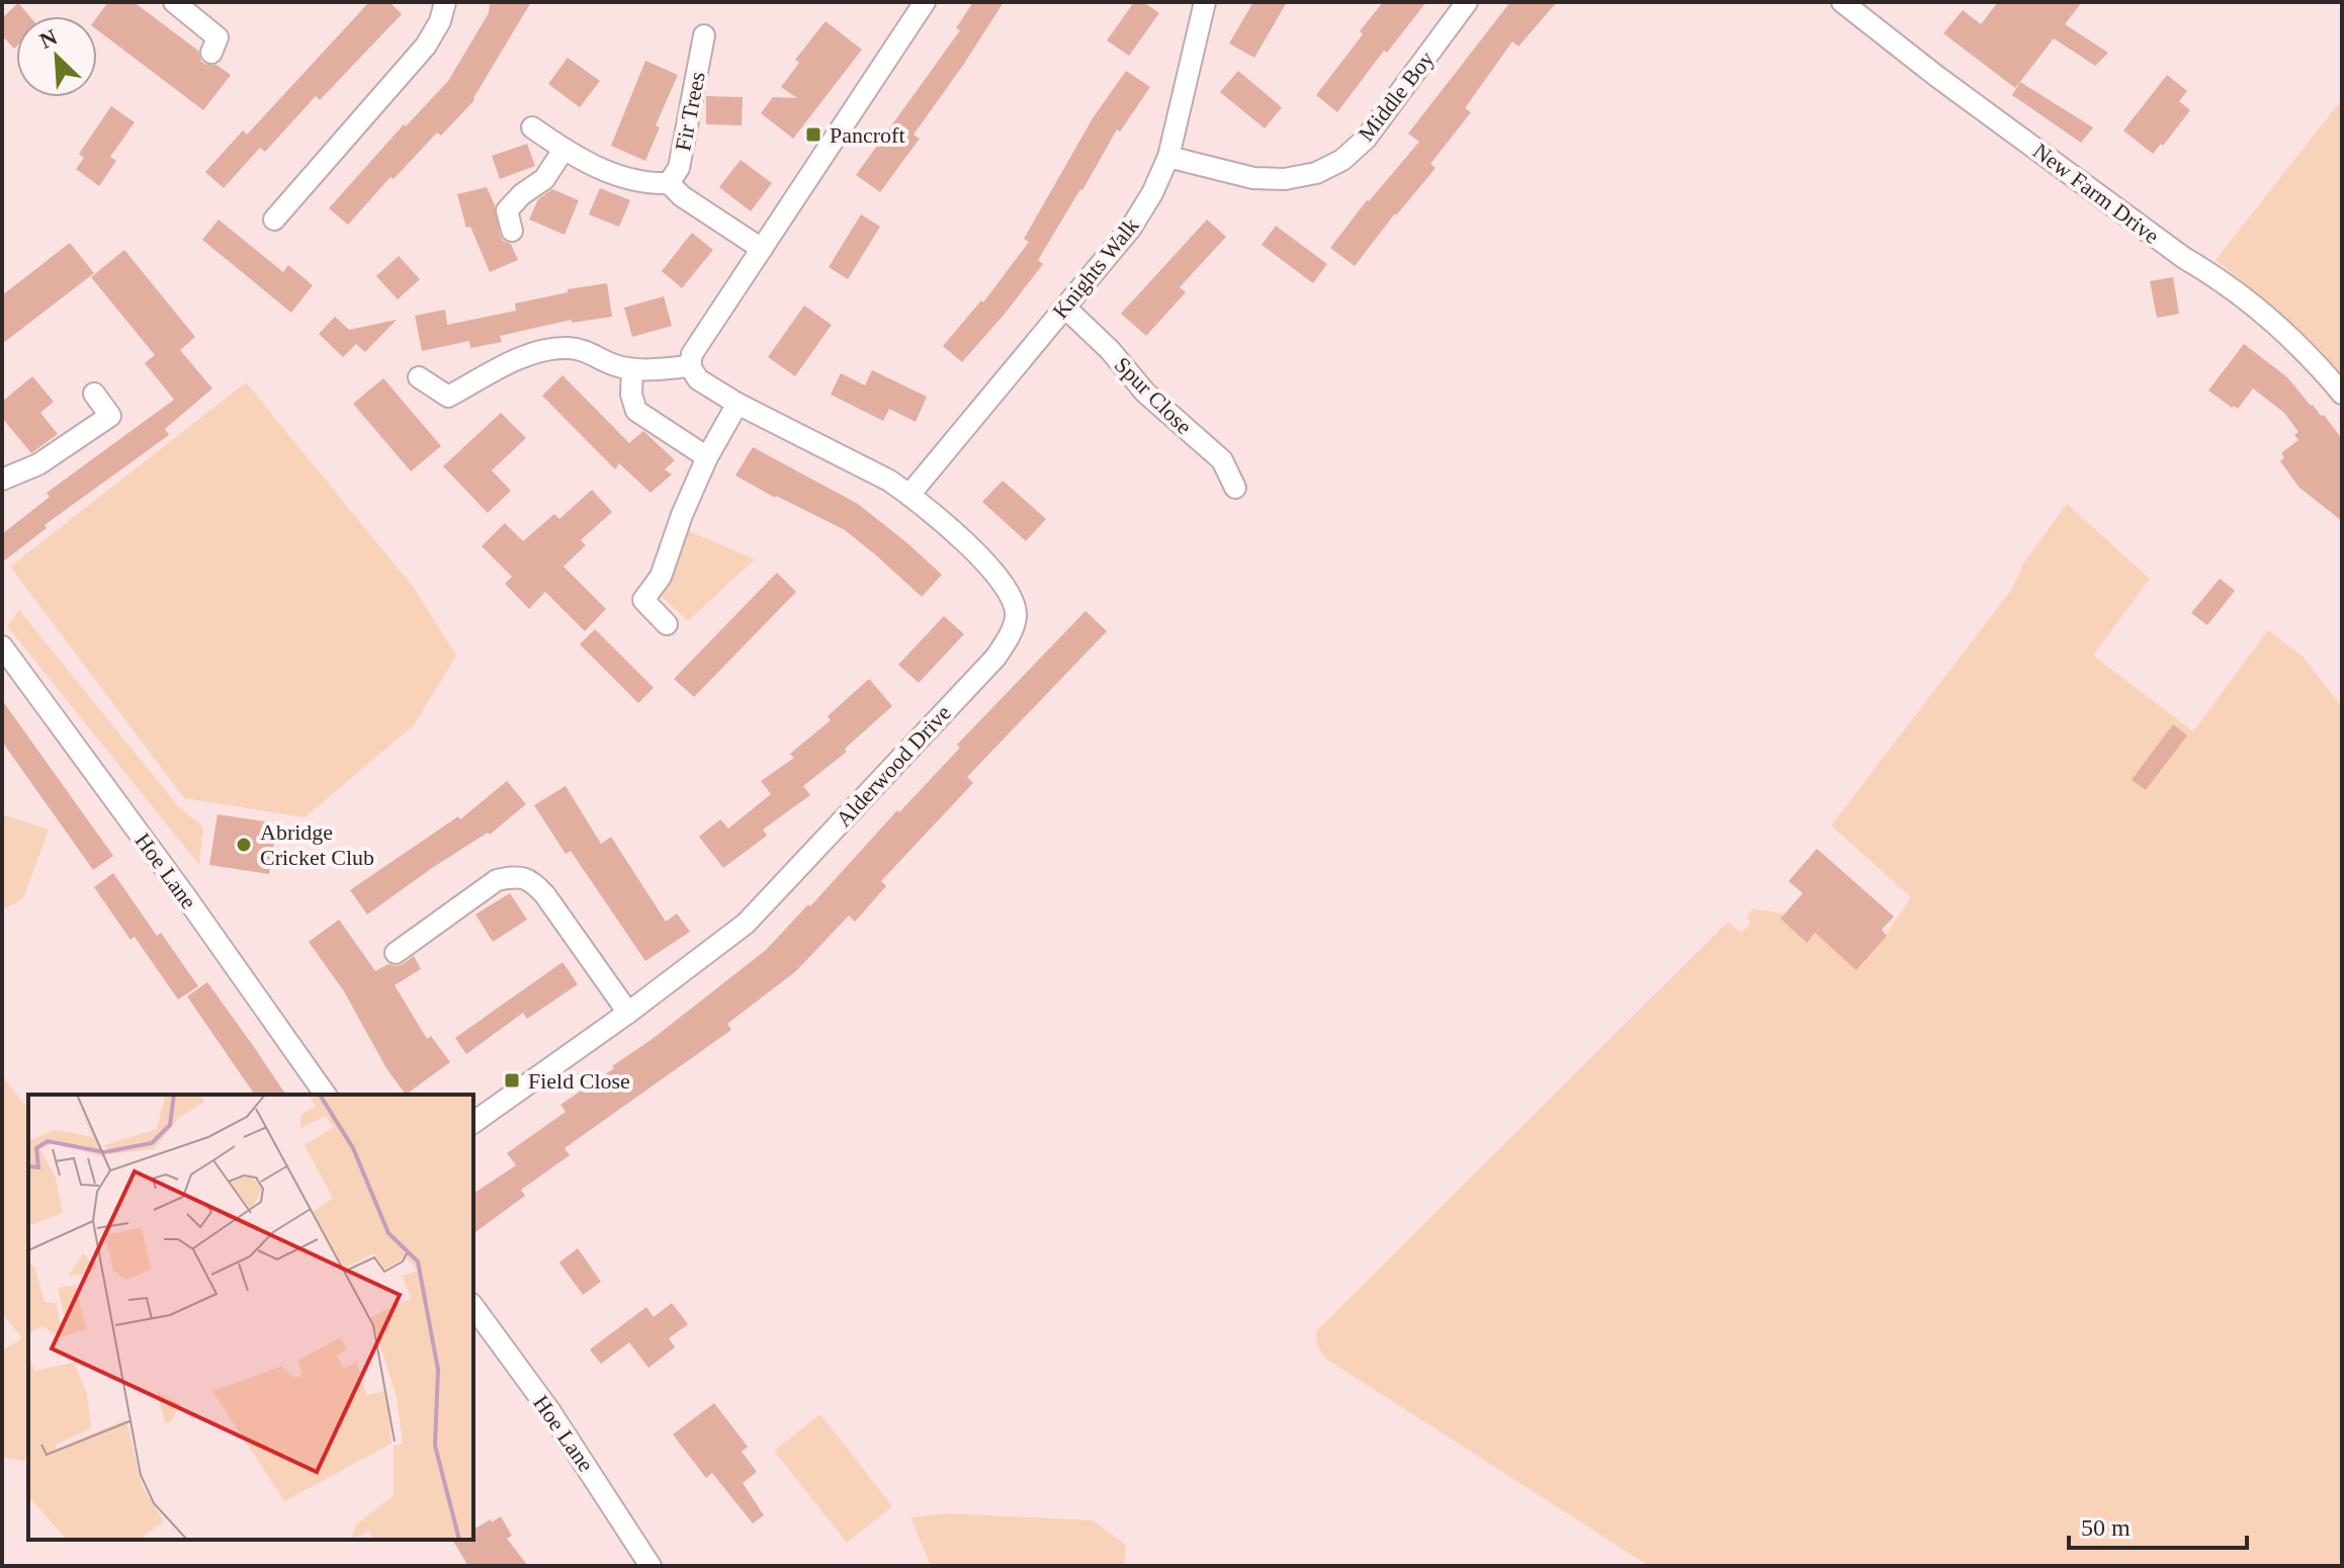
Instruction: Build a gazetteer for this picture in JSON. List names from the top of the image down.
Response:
{
  "streets": {
    "street": [
      "Middle Boy",
      "Fir Trees",
      "New Farm Drive",
      "Knights Walk",
      "Spur Close",
      "Alderwood Drive",
      "Hoe Lane"
    ]
  },
  "crossings": [
    ["Middle Boy", "Knights Walk"],
    ["Knights Walk", "Spur Close"],
    ["Knights Walk", "Alderwood Drive"]
  ],
  "places": {
    "transit": ["Pancroft", "Field Close"],
    "other": ["Abridge Cricket Club"]
  },
  "scale_bar": "50 m",
  "north": "top left"
}
